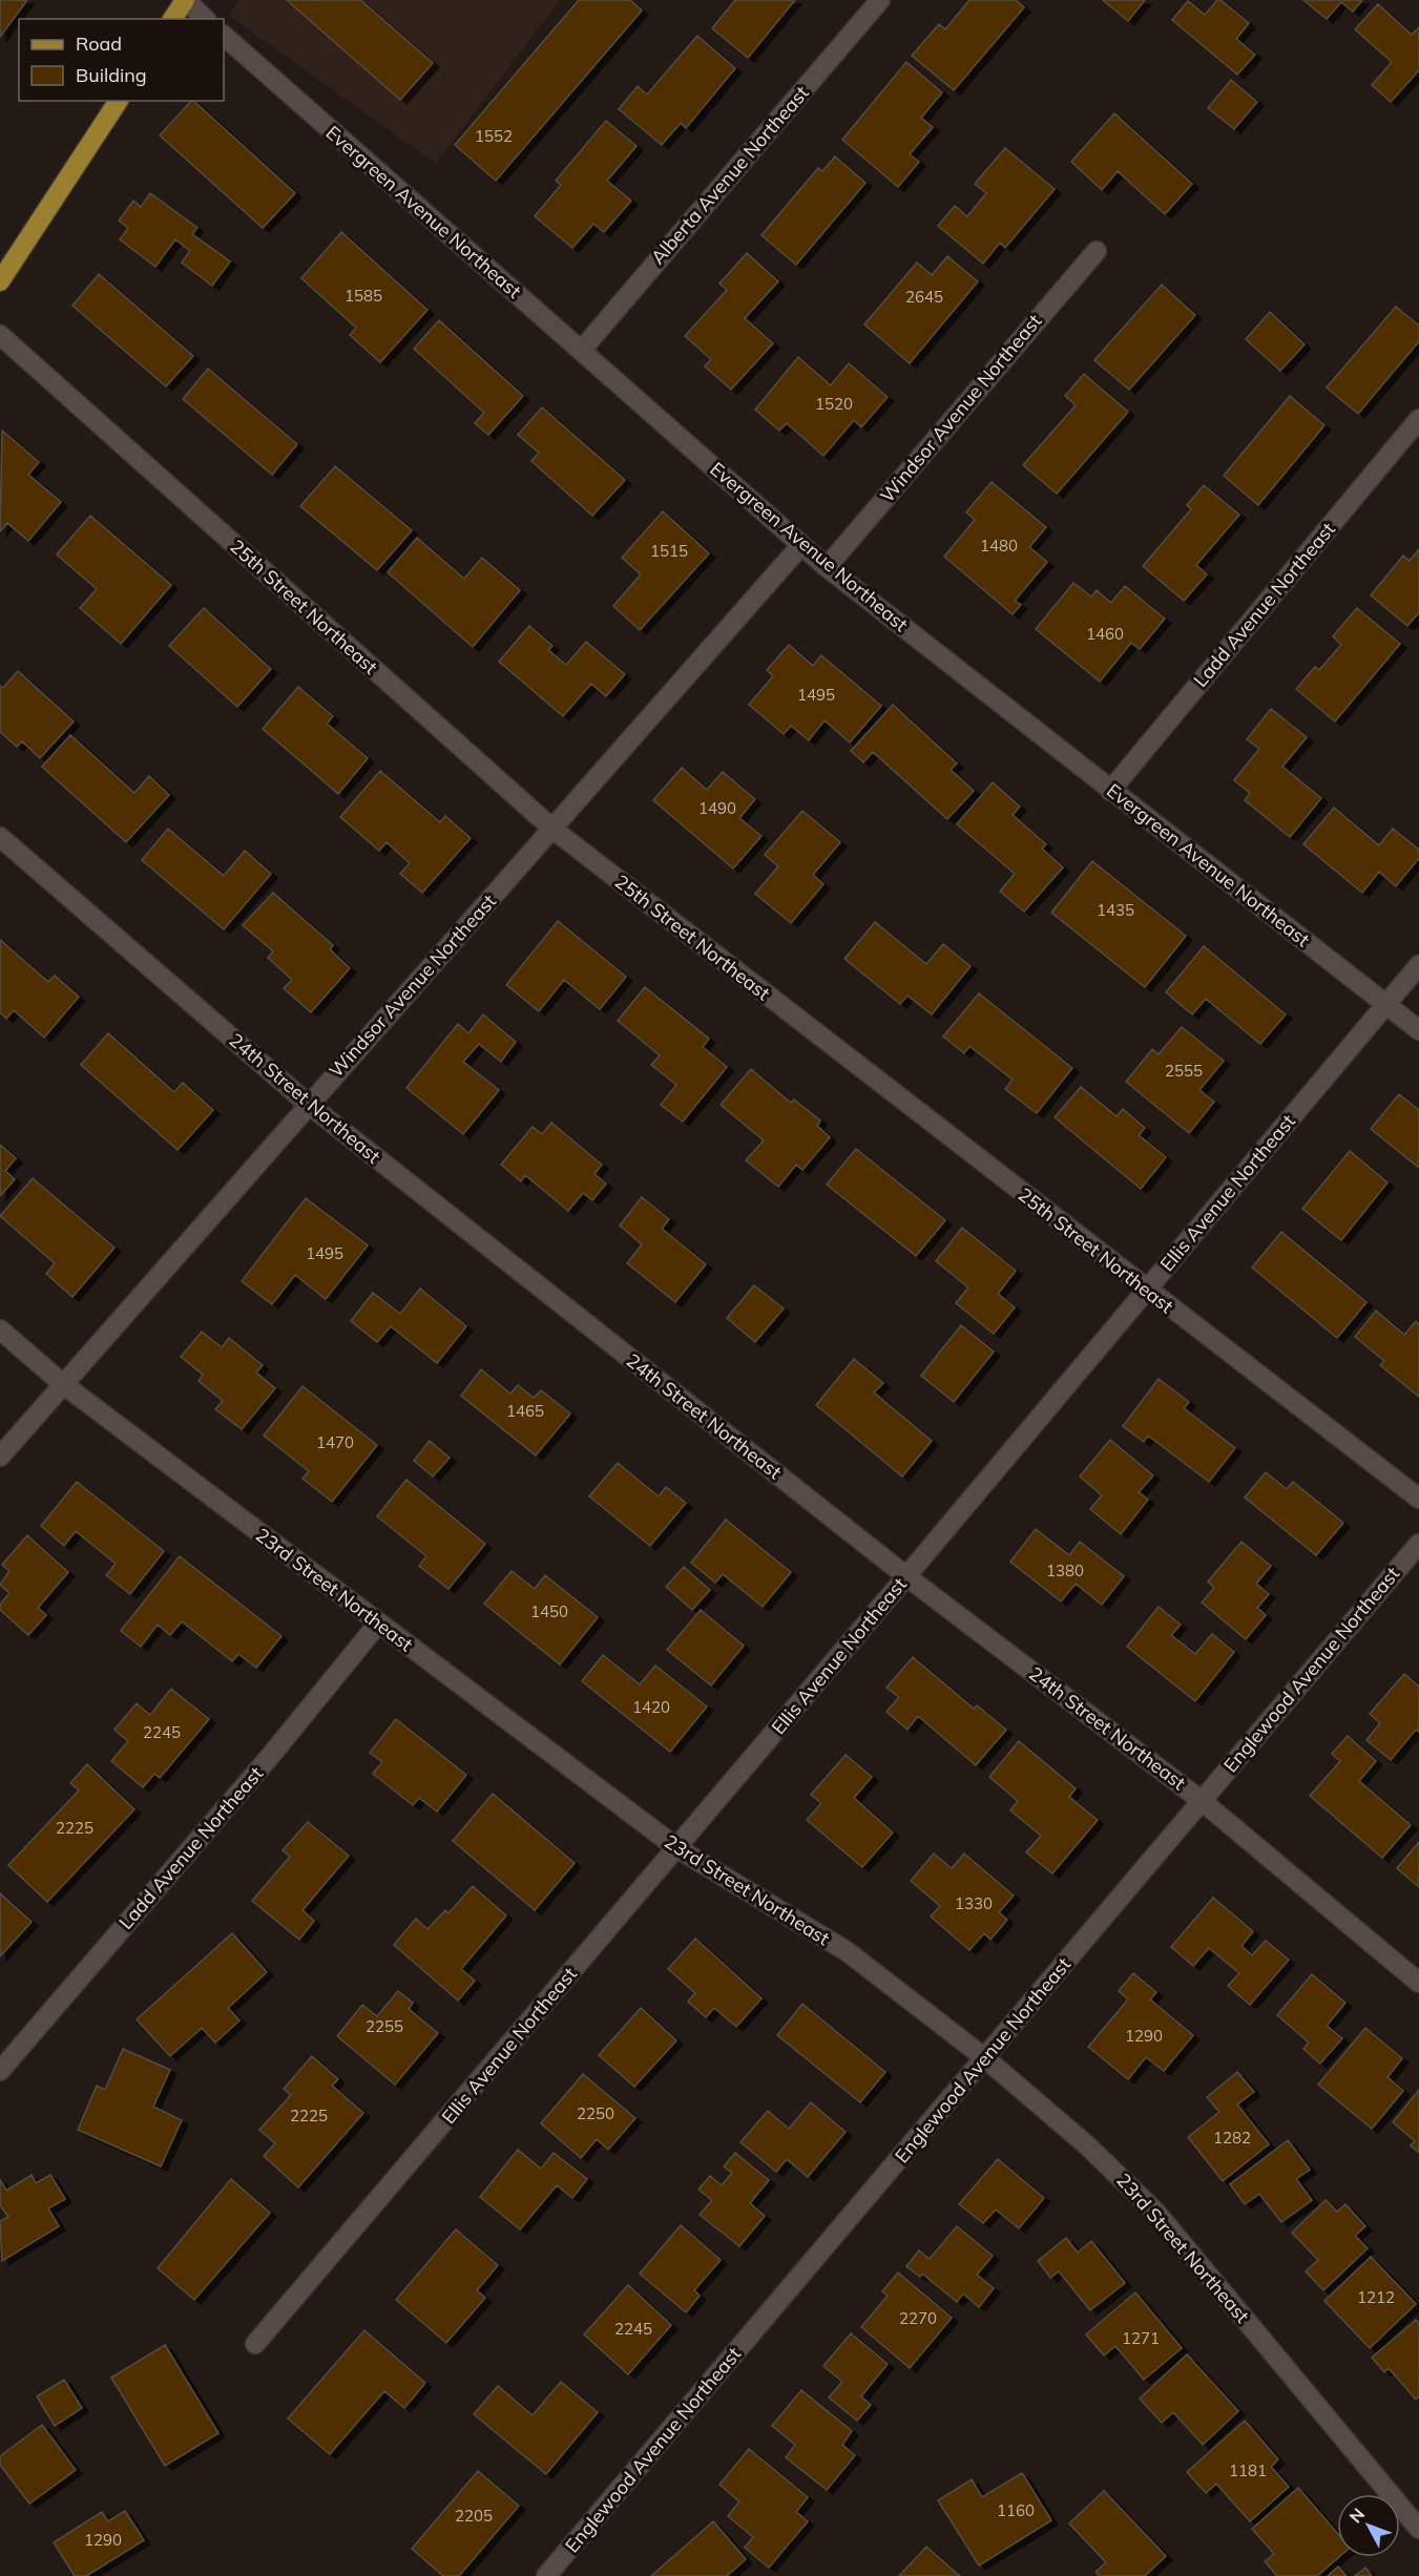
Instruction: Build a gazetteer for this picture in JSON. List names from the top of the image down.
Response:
{
  "streets": {
    "street": [
      "Alberta Avenue Northeast",
      "Evergreen Avenue Northeast",
      "Windsor Avenue Northeast",
      "Ladd Avenue Northeast",
      "25th Street Northeast",
      "24th Street Northeast",
      "Ellis Avenue Northeast",
      "23rd Street Northeast",
      "Englewood Avenue Northeast"
    ]
  },
  "crossings": [
    ["Alberta Avenue Northeast", "Evergreen Avenue Northeast"],
    ["Evergreen Avenue Northeast", "Windsor Avenue Northeast"],
    ["Evergreen Avenue Northeast", "Ladd Avenue Northeast"],
    ["Evergreen Avenue Northeast", "Ellis Avenue Northeast"],
    ["Windsor Avenue Northeast", "25th Street Northeast"],
    ["Windsor Avenue Northeast", "24th Street Northeast"],
    ["Windsor Avenue Northeast", "23rd Street Northeast"],
    ["Ladd Avenue Northeast", "23rd Street Northeast"],
    ["25th Street Northeast", "Ellis Avenue Northeast"],
    ["24th Street Northeast", "Ellis Avenue Northeast"],
    ["24th Street Northeast", "Englewood Avenue Northeast"],
    ["Ellis Avenue Northeast", "23rd Street Northeast"],
    ["23rd Street Northeast", "Englewood Avenue Northeast"]
  ],
  "house_numbers": [
    "1552",
    "1585",
    "2645",
    "1520",
    "1480",
    "1515",
    "1460",
    "1495",
    "1490",
    "1435",
    "2555",
    "1495",
    "1465",
    "1470",
    "1380",
    "1450",
    "1420",
    "2245",
    "2225",
    "1330",
    "2255",
    "1290",
    "2250",
    "2225",
    "1282",
    "1212",
    "2270",
    "2245",
    "1271",
    "1181",
    "1160",
    "2205",
    "1290"
  ],
  "legend": ["Road", "Building"],
  "north": "top left"
}
